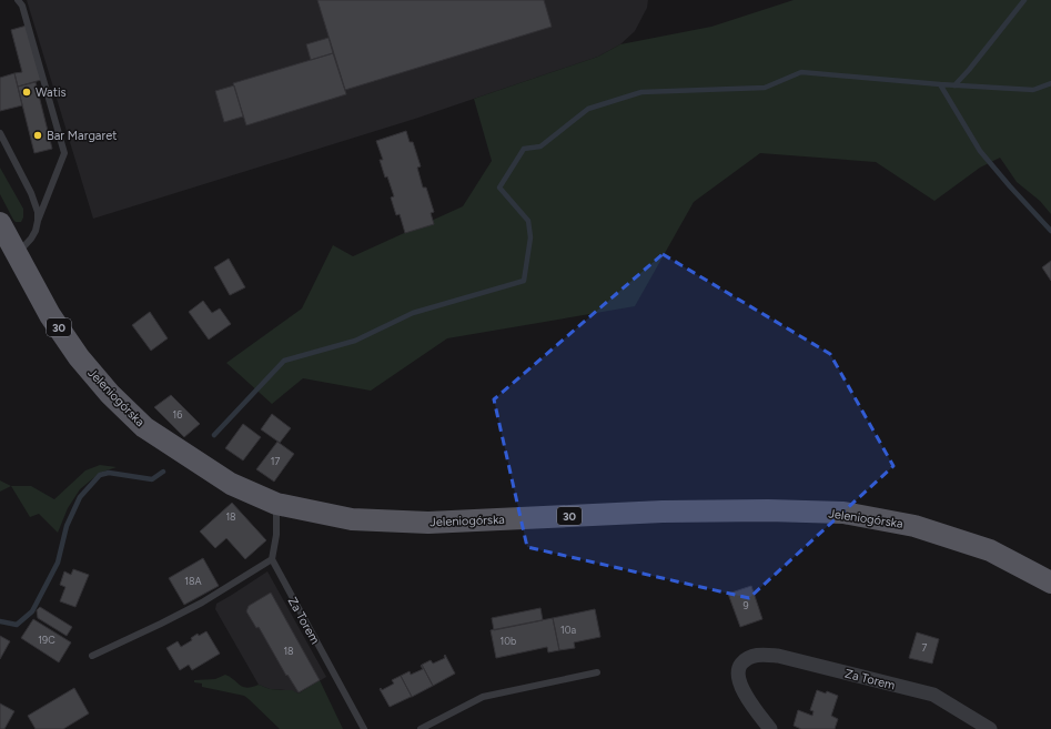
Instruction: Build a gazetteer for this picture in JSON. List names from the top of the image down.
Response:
{
  "streets": {
    "main road": ["30", "Jeleniogórska"],
    "street": ["Za Torem"]
  },
  "places": ["Watis", "Bar Margaret"],
  "house_numbers": [
    "16",
    "17",
    "18",
    "18A",
    "9",
    "10a",
    "19C",
    "10b",
    "7",
    "18"
  ]
}
